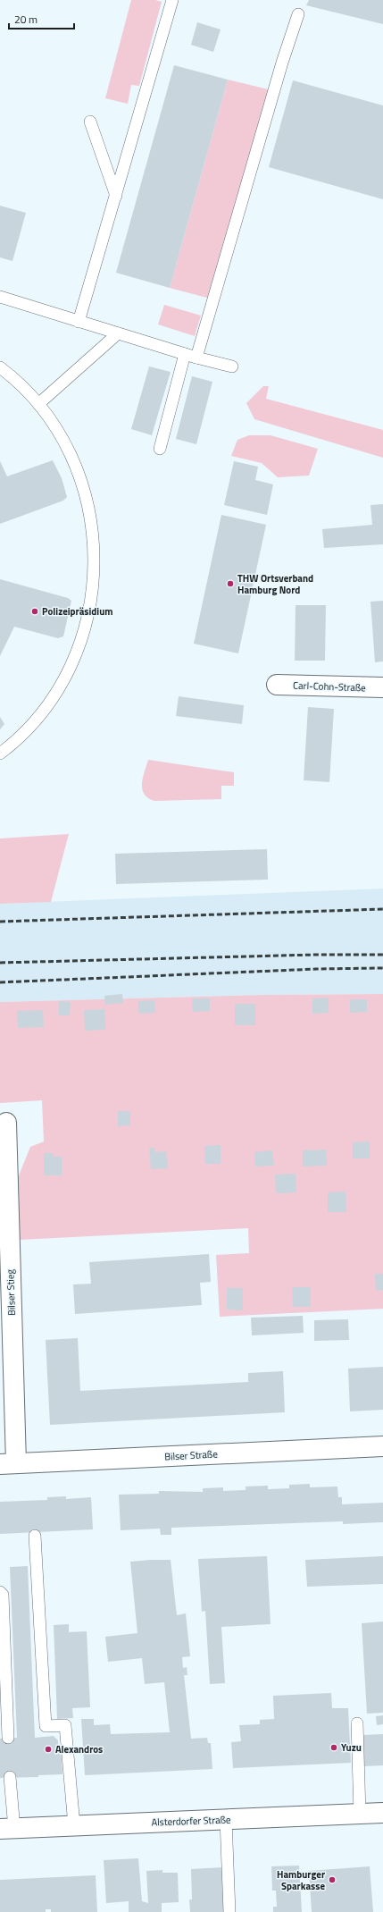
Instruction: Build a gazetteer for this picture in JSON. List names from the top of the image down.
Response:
{
  "streets": {
    "street": [
      "Carl-Cohn-Straße",
      "Bilser Stieg",
      "Bilser Straße",
      "Alsterdorfer Straße"
    ]
  },
  "crossings": [
    ["Bilser Stieg", "Bilser Straße"]
  ],
  "places": [
    "THW Ortsverband Hamburg Nord",
    "Polizeipräsidium",
    "Yuzu",
    "Alexandros",
    "Hamburger Sparkasse"
  ],
  "scale_bar": "20 m"
}
